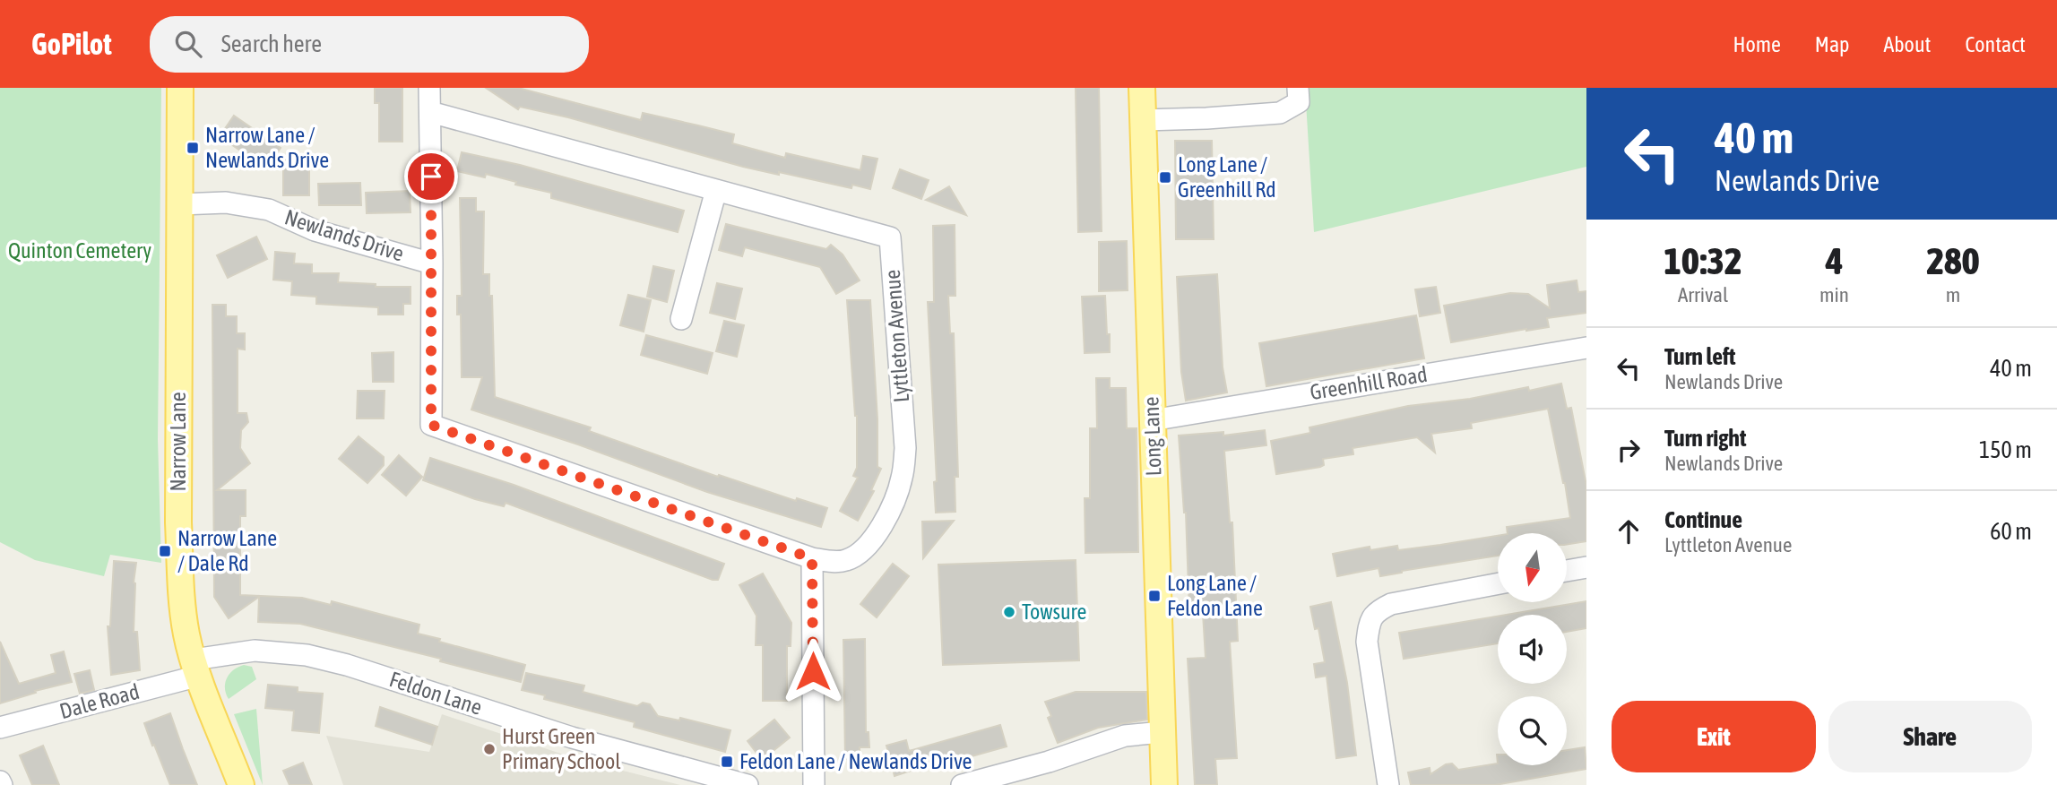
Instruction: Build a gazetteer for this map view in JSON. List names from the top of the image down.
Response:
{
  "streets": {
    "main road": ["Long Lane", "Narrow Lane"],
    "street": [
      "Newlands Drive",
      "Lyttleton Avenue",
      "Greenhill Road",
      "Feldon Lane",
      "Dale Road"
    ]
  },
  "crossings": [
    ["Newlands Drive", "Lyttleton Avenue"],
    ["Newlands Drive", "Narrow Lane"],
    ["Greenhill Road", "Long Lane"],
    ["Narrow Lane", "Feldon Lane"],
    ["Narrow Lane", "Dale Road"],
    ["Feldon Lane", "Dale Road"]
  ],
  "parks": ["Quinton Cemetery"],
  "places": {
    "transit": [
      "Narrow Lane / Newlands Drive",
      "Long Lane / Greenhill Rd",
      "Narrow Lane / Dale Rd",
      "Long Lane / Feldon Lane",
      "Feldon Lane / Newlands Drive"
    ],
    "other": ["Towsure", "Hurst Green Primary School"]
  },
  "north": "bottom",
  "page": {
    "header": "GoPilot",
    "search": "Search here",
    "nav": [
      "Home",
      "Map",
      "About",
      "Contact"
    ],
    "turn": ["40 m", "Newlands Drive"],
    "eta": [
      "10:32",
      "Arrival",
      "4",
      "min",
      "280",
      "m"
    ],
    "list": [
      {
        "name": "Turn left",
        "note": "Newlands Drive",
        "value": "40 m"
      },
      {
        "name": "Turn right",
        "note": "Newlands Drive",
        "value": "150 m"
      },
      {
        "name": "Continue",
        "note": "Lyttleton Avenue",
        "value": "60 m"
      }
    ],
    "buttons": ["Exit", "Share"]
  }
}
